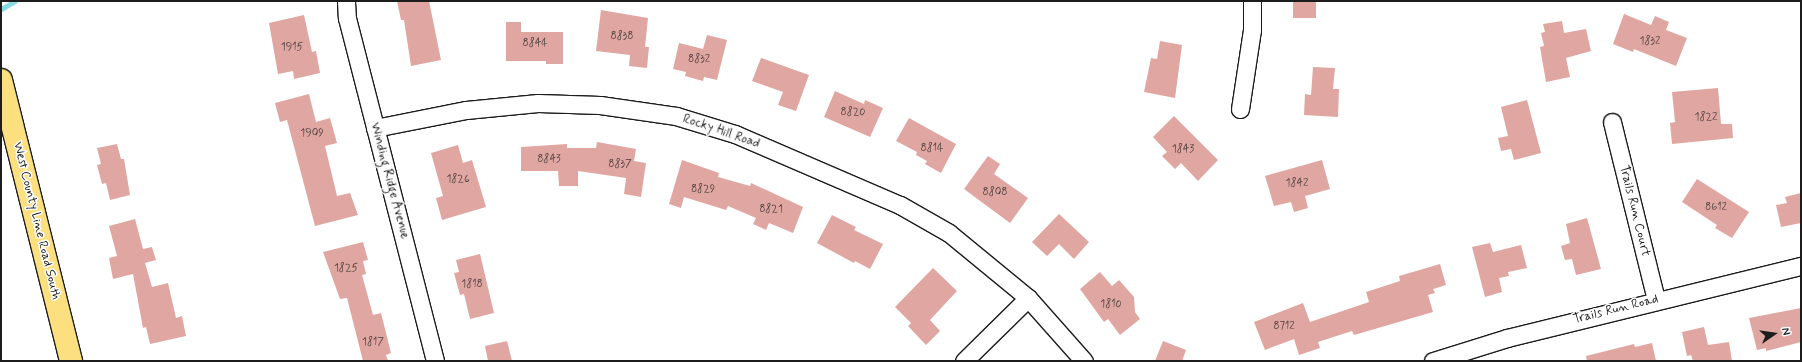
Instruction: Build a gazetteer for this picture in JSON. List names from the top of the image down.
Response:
{
  "streets": {
    "main road": ["West County Line Road South"],
    "street": [
      "Rocky Hill Road",
      "Winding Ridge Avenue",
      "Trails Run Court",
      "Trails Run Road"
    ]
  },
  "crossings": [
    ["Rocky Hill Road", "Winding Ridge Avenue"],
    ["Trails Run Court", "Trails Run Road"]
  ],
  "house_numbers": [
    "8838",
    "1832",
    "8844",
    "1915",
    "8832",
    "8820",
    "1822",
    "1909",
    "8814",
    "1843",
    "8843",
    "8837",
    "1826",
    "1842",
    "8829",
    "8808",
    "8612",
    "8821",
    "1825",
    "1818",
    "1810",
    "8712",
    "1817"
  ],
  "north": "right"
}
